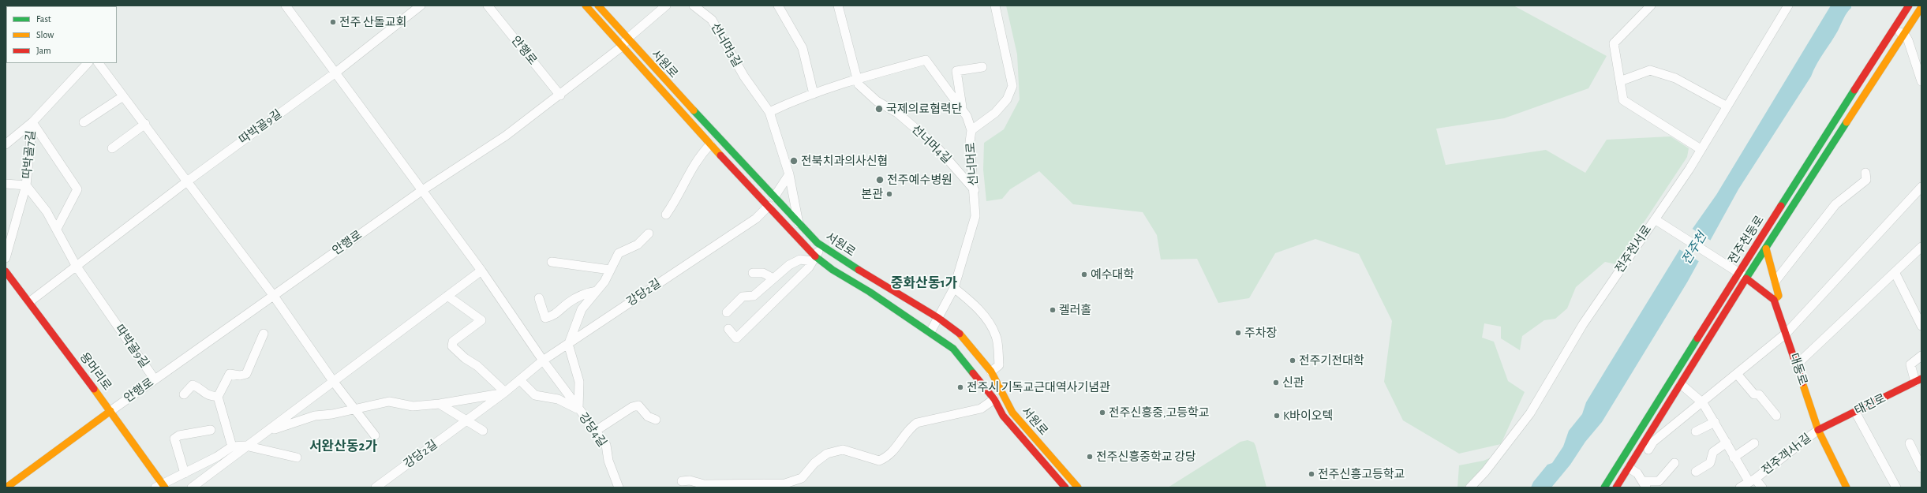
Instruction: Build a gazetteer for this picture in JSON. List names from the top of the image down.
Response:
{
  "streets": {
    "street": [
      "선너머3길",
      "안행로",
      "서원로",
      "따박골9길",
      "선너머4길",
      "따박골7길",
      "선너머로",
      "전주천동로",
      "전주천서로",
      "강당2길",
      "대동로",
      "용머리로",
      "태진로",
      "강당4길",
      "전주객사1길"
    ]
  },
  "crossings": [
    ["안행로", "서원로"],
    ["안행로", "따박골9길"],
    ["안행로", "용머리로"],
    ["서원로", "선너머로"],
    ["서원로", "강당2길"],
    ["따박골9길", "따박골7길"],
    ["따박골9길", "용머리로"],
    ["선너머4길", "선너머로"],
    ["강당2길", "강당4길"],
    ["대동로", "태진로"],
    ["대동로", "전주객사1길"],
    ["태진로", "전주객사1길"]
  ],
  "districts": ["중화산동1가", "서완산동2가"],
  "water": ["전주천"],
  "places": [
    "전주 산돌교회",
    "국제의료협력단",
    "전북치과의사신협",
    "전주예수병원",
    "본관",
    "예수대학",
    "켈러홀",
    "주차장",
    "전주기전대학",
    "신관",
    "전주시 기독교근대역사기념관",
    "전주신흥중,고등학교",
    "K바이오텍",
    "전주신흥중학교 강당",
    "전주신흥고등학교"
  ],
  "legend": ["Fast", "Slow", "Jam"]
}
